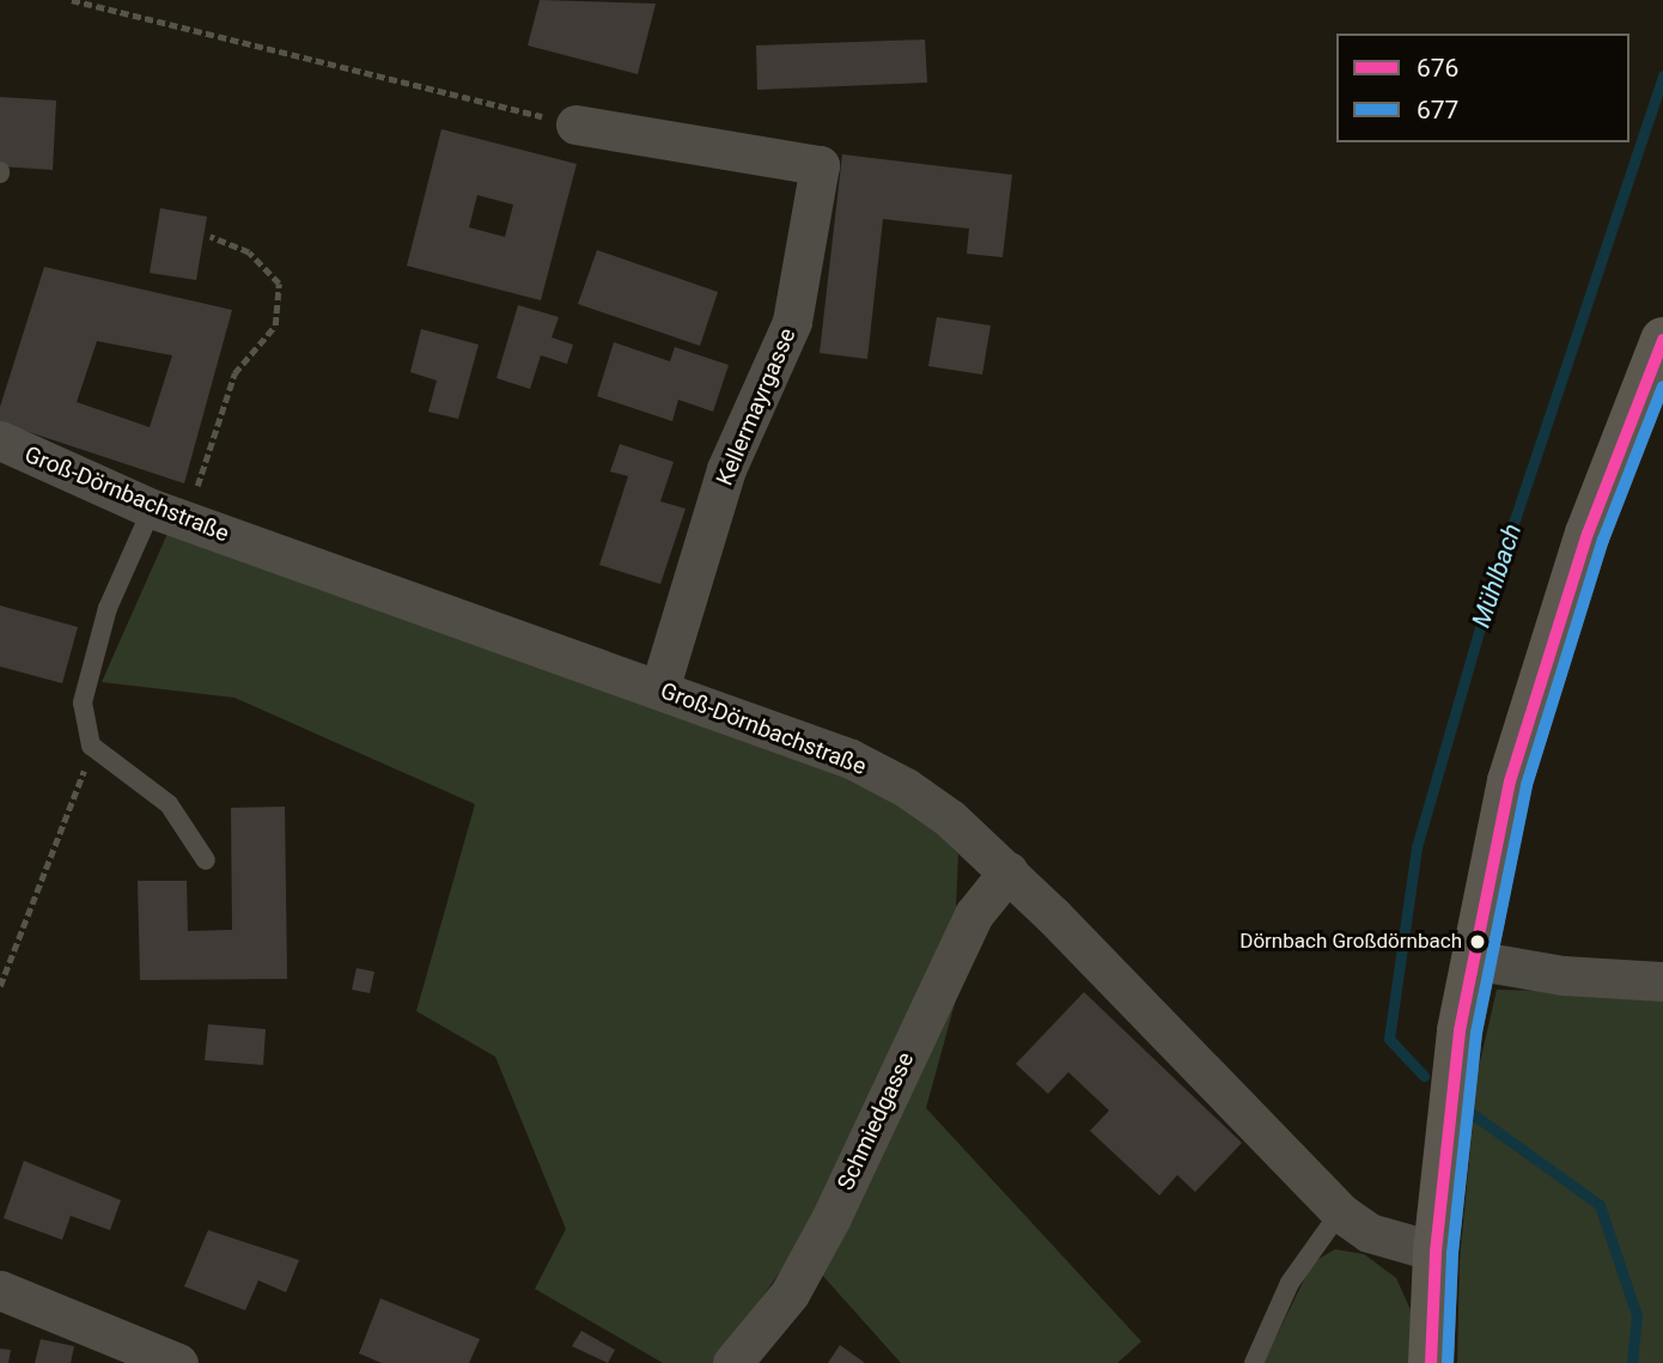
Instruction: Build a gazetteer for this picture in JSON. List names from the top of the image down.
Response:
{
  "streets": {
    "street": ["Kellermayrgasse", "Groß-Dörnbachstraße", "Schmiedgasse"]
  },
  "crossings": [
    ["Kellermayrgasse", "Groß-Dörnbachstraße"],
    ["Groß-Dörnbachstraße", "Schmiedgasse"]
  ],
  "water": ["Mühlbach"],
  "places": ["Dörnbach Großdörnbach"],
  "lines": ["transit line 676", "transit line 677"],
  "legend": ["676", "677"]
}
